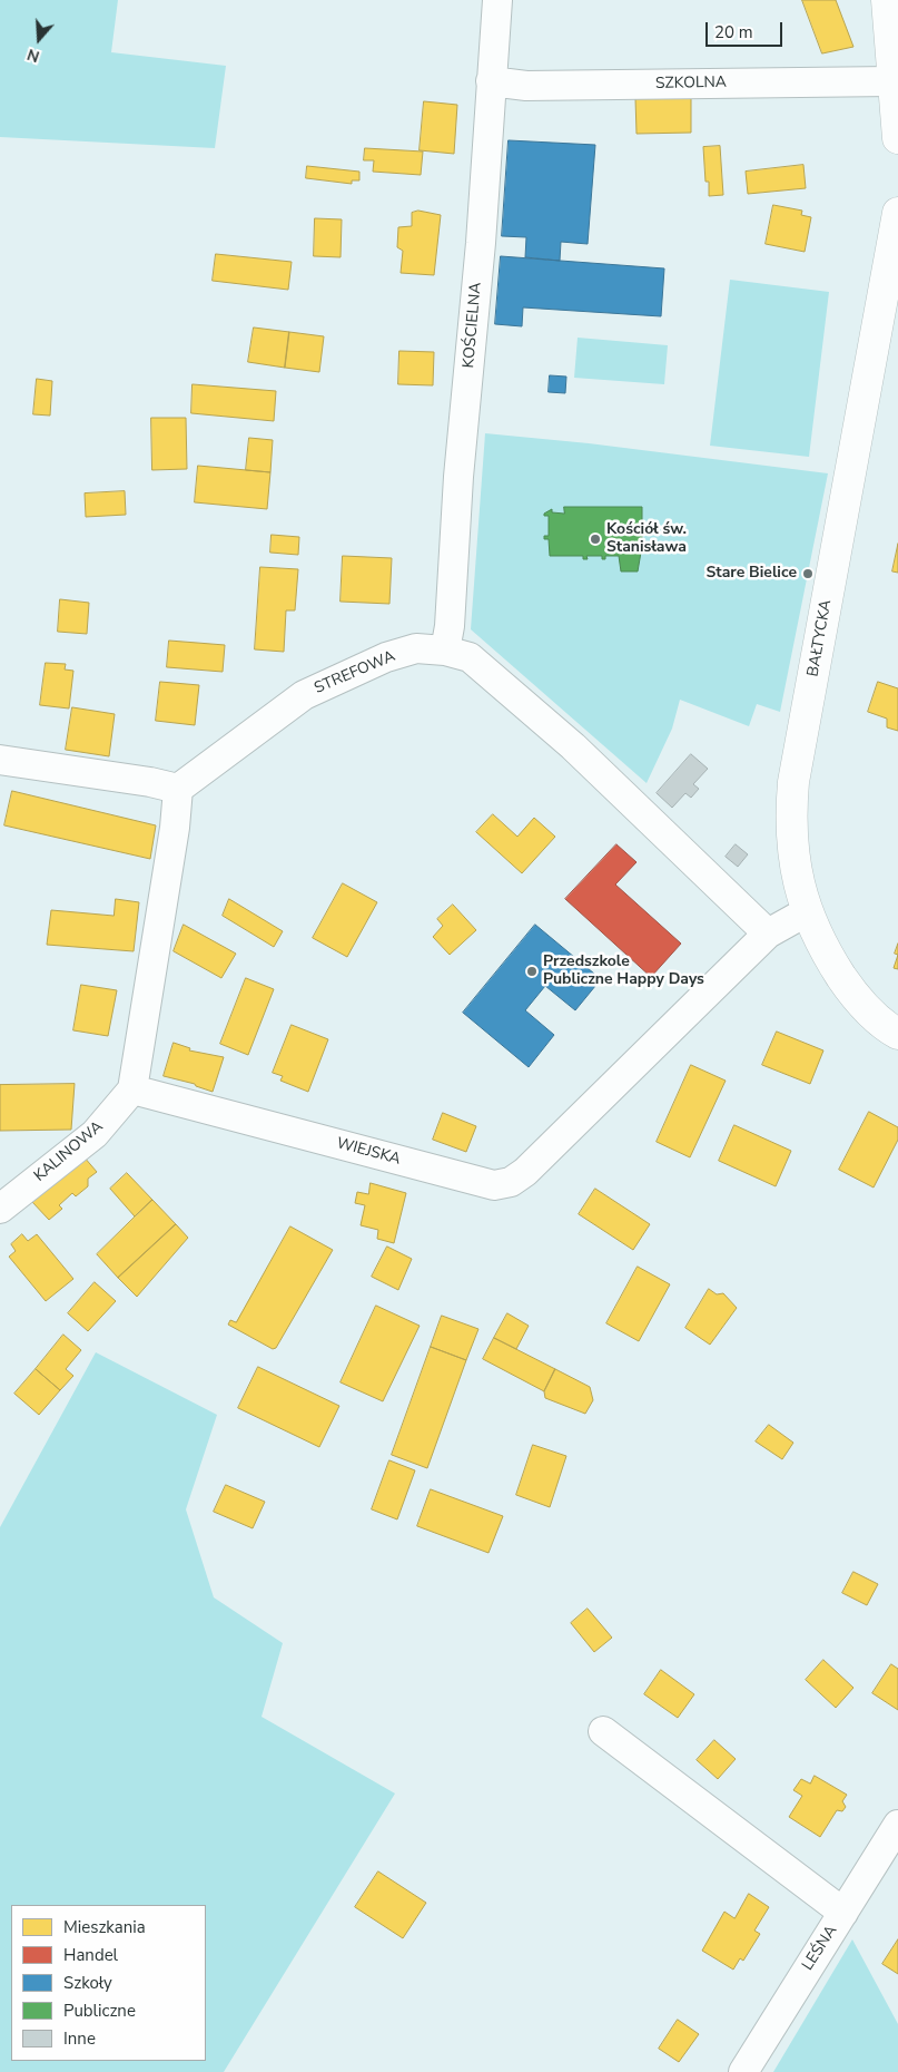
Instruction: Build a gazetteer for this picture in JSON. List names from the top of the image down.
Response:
{
  "streets": {
    "street": [
      "SZKOLNA",
      "KOŚCIELNA",
      "BAŁTYCKA",
      "STREFOWA",
      "KALINOWA",
      "WIEJSKA",
      "LEŚNA"
    ]
  },
  "crossings": [
    ["SZKOLNA", "KOŚCIELNA"],
    ["KOŚCIELNA", "STREFOWA"],
    ["BAŁTYCKA", "WIEJSKA"],
    ["STREFOWA", "WIEJSKA"],
    ["KALINOWA", "WIEJSKA"]
  ],
  "places": ["Kościół św. Stanisława", "Stare Bielice", "Przedszkole Publiczne Happy Days"],
  "legend": [
    "Mieszkania",
    "Handel",
    "Szkoły",
    "Publiczne",
    "Inne"
  ],
  "scale_bar": "20 m",
  "north": "bottom"
}
